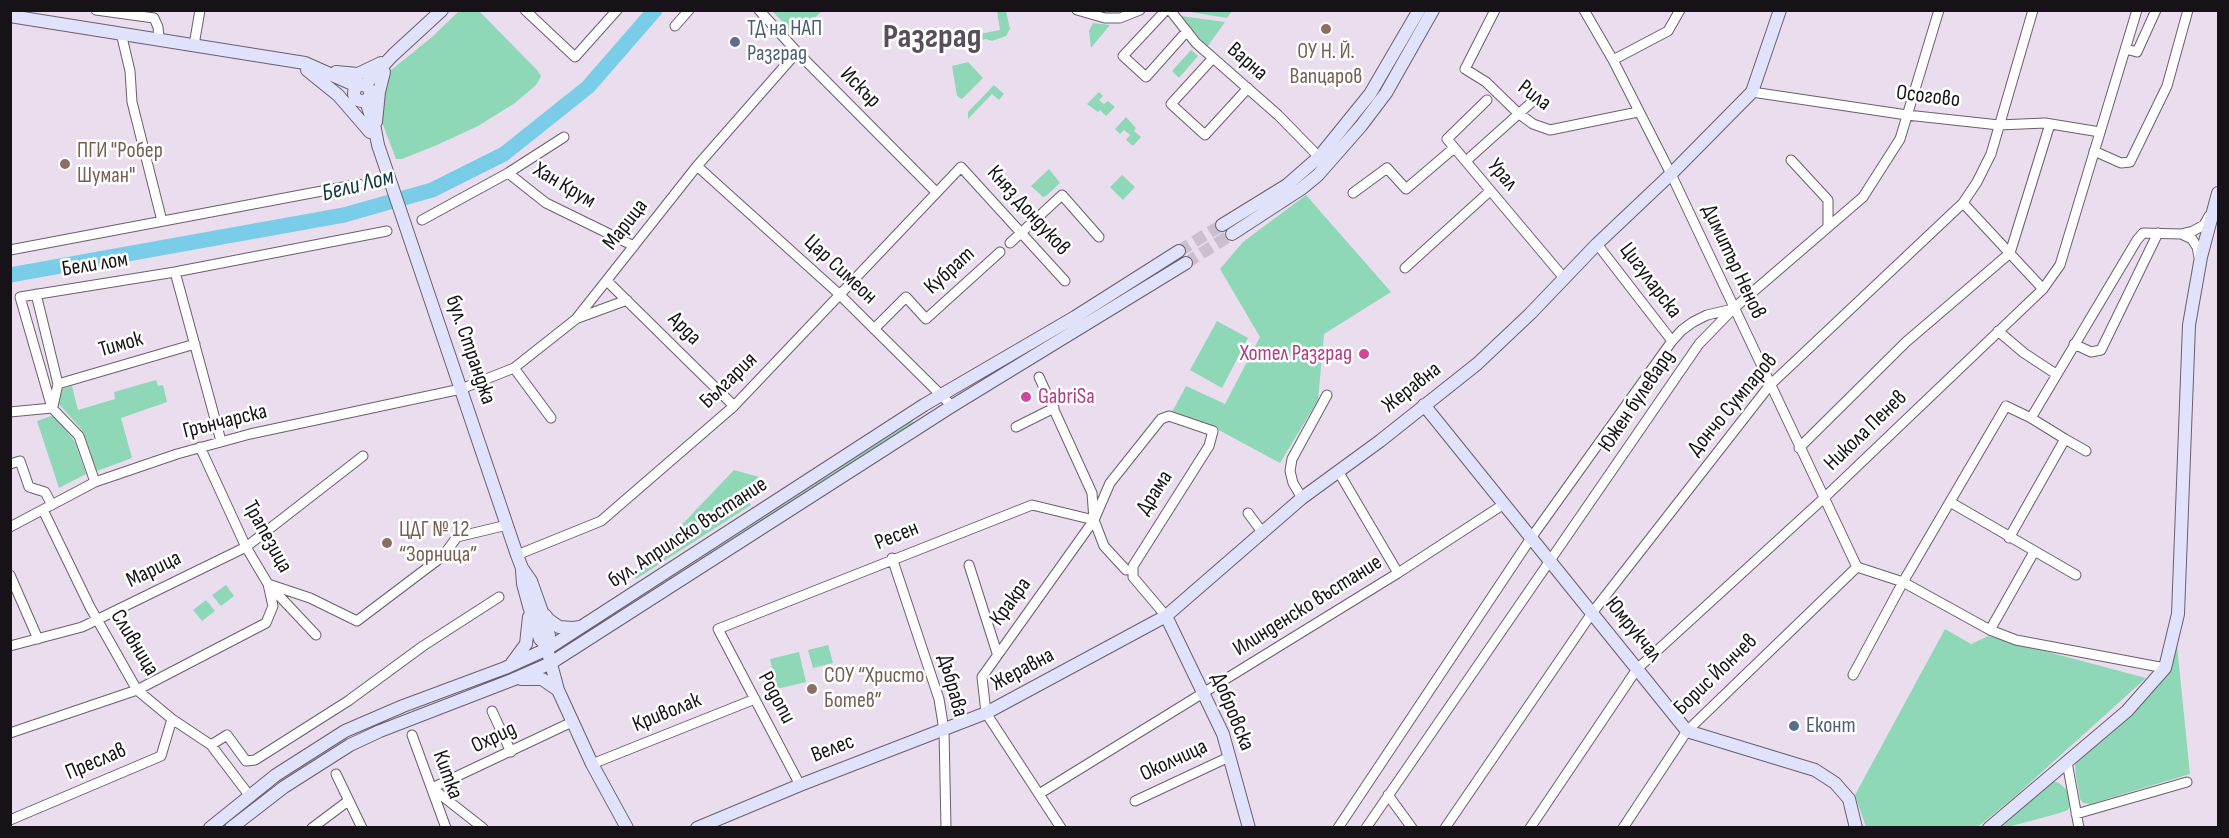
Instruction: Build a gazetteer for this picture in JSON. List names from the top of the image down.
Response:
{
  "streets": {
    "street": [
      "Варна",
      "Искър",
      "Рила",
      "Осогово",
      "Урал",
      "Хан Крум",
      "Княз Дондуков",
      "Марица",
      "Димитър Ненов",
      "Бели лом",
      "Цар Симеон",
      "Кубрат",
      "Цигуларска",
      "Арда",
      "Тимок",
      "бул. Странджа",
      "България",
      "Жеравна",
      "Южен булевард",
      "Дончо Сумпаров",
      "Грънчарска",
      "Никола Пенев",
      "Драма",
      "бул. Априлско въстание",
      "Ресен",
      "Трапезица",
      "Кракра",
      "Илинденско въстание",
      "Юмрукчал",
      "Сливница",
      "Борис Йончев",
      "Дъбрава",
      "Родопи",
      "Добровска",
      "Криволак",
      "Охрид",
      "Велес",
      "Околчица",
      "Преслав",
      "Китка"
    ]
  },
  "crossings": [
    ["Искър", "Княз Дондуков"],
    ["Искър", "Марица"],
    ["Искър", "България"],
    ["Рила", "Димитър Ненов"],
    ["Осогово", "Жеравна"],
    ["Осогово", "Южен булевард"],
    ["Осогово", "Дончо Сумпаров"],
    ["Осогово", "Никола Пенев"],
    ["Урал", "Жеравна"],
    ["Хан Крум", "Марица"],
    ["Княз Дондуков", "България"],
    ["Марица", "Цар Симеон"],
    ["Марица", "Арда"],
    ["Марица", "бул. Странджа"],
    ["Марица", "Грънчарска"],
    ["Марица", "Трапезица"],
    ["Марица", "Сливница"],
    ["Димитър Ненов", "Жеравна"],
    ["Димитър Ненов", "Южен булевард"],
    ["Димитър Ненов", "Дончо Сумпаров"],
    ["Димитър Ненов", "Никола Пенев"],
    ["Димитър Ненов", "Борис Йончев"],
    ["Цар Симеон", "Кубрат"],
    ["Цар Симеон", "България"],
    ["Цар Симеон", "бул. Априлско въстание"],
    ["Цигуларска", "Жеравна"],
    ["Арда", "България"],
    ["бул. Странджа", "България"],
    ["бул. Странджа", "Грънчарска"],
    ["бул. Странджа", "бул. Априлско въстание"],
    ["бул. Странджа", "Криволак"],
    ["бул. Странджа", "Охрид"],
    ["Жеравна", "Кракра"],
    ["Жеравна", "Добровска"],
    ["Жеравна", "Велес"],
    ["Южен булевард", "Юмрукчал"],
    ["Дончо Сумпаров", "Юмрукчал"],
    ["Грънчарска", "Трапезица"],
    ["Грънчарска", "Сливница"],
    ["Никола Пенев", "Юмрукчал"],
    ["Драма", "Кракра"],
    ["бул. Априлско въстание", "Сливница"],
    ["Ресен", "Кракра"],
    ["Ресен", "Дъбрава"],
    ["Ресен", "Родопи"],
    ["Кракра", "Велес"],
    ["Илинденско въстание", "Добровска"],
    ["Юмрукчал", "Борис Йончев"],
    ["Сливница", "Преслав"],
    ["Дъбрава", "Велес"],
    ["Родопи", "Криволак"],
    ["Родопи", "Велес"],
    ["Добровска", "Околчица"],
    ["Охрид", "Китка"]
  ],
  "districts": ["Разград"],
  "water": ["Бели Лом"],
  "places": [
    "ОУ Н. Й. Вапцаров",
    "ТД на НАП Разград",
    "ПГИ \"Робер Шуман\"",
    "Хотел Разград",
    "GabriSa",
    "ЦДГ № 12 “Зорница”",
    "СОУ “Христо Ботев”",
    "Еконт"
  ]
}
